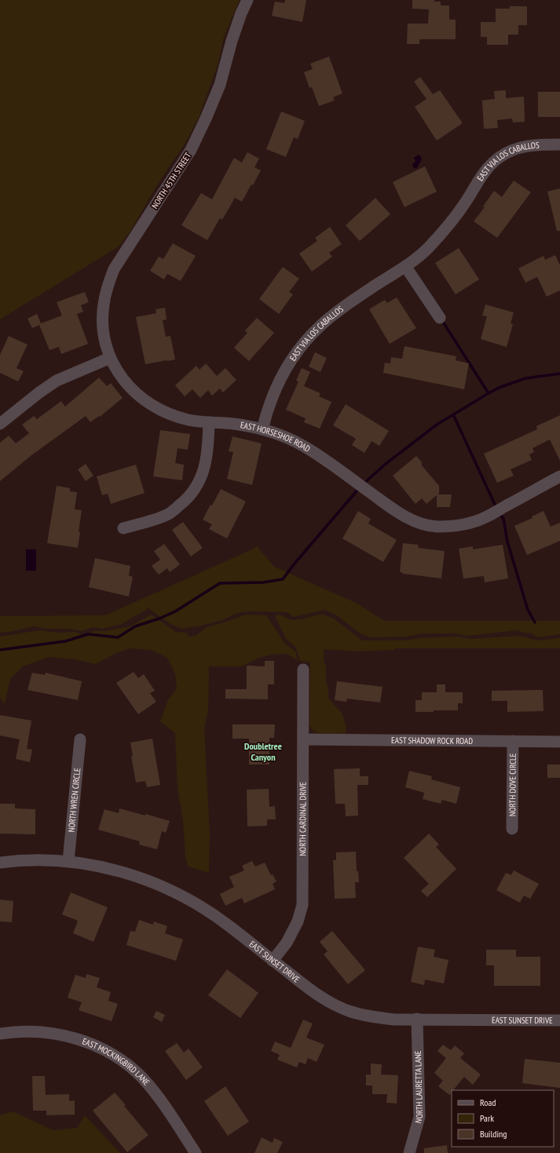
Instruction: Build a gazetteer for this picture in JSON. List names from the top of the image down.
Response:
{
  "streets": {
    "street": [
      "EAST VIA LOS CABALLOS",
      "NORTH 45TH STREET",
      "EAST HORSESHOE ROAD",
      "EAST SHADOW ROCK ROAD",
      "NORTH DOVE CIRCLE",
      "NORTH WREN CIRCLE",
      "NORTH CARDINAL DRIVE",
      "EAST SUNSET DRIVE",
      "EAST MOCKINGBIRD LANE",
      "NORTH LAURETTA LANE"
    ]
  },
  "crossings": [
    ["EAST VIA LOS CABALLOS", "EAST HORSESHOE ROAD"],
    ["NORTH 45TH STREET", "EAST HORSESHOE ROAD"],
    ["EAST SHADOW ROCK ROAD", "NORTH DOVE CIRCLE"],
    ["EAST SHADOW ROCK ROAD", "NORTH CARDINAL DRIVE"],
    ["NORTH WREN CIRCLE", "EAST SUNSET DRIVE"],
    ["NORTH CARDINAL DRIVE", "EAST SUNSET DRIVE"],
    ["EAST SUNSET DRIVE", "NORTH LAURETTA LANE"]
  ],
  "districts": ["Doubletree Canyon"],
  "legend": ["Road", "Park", "Building"]
}
